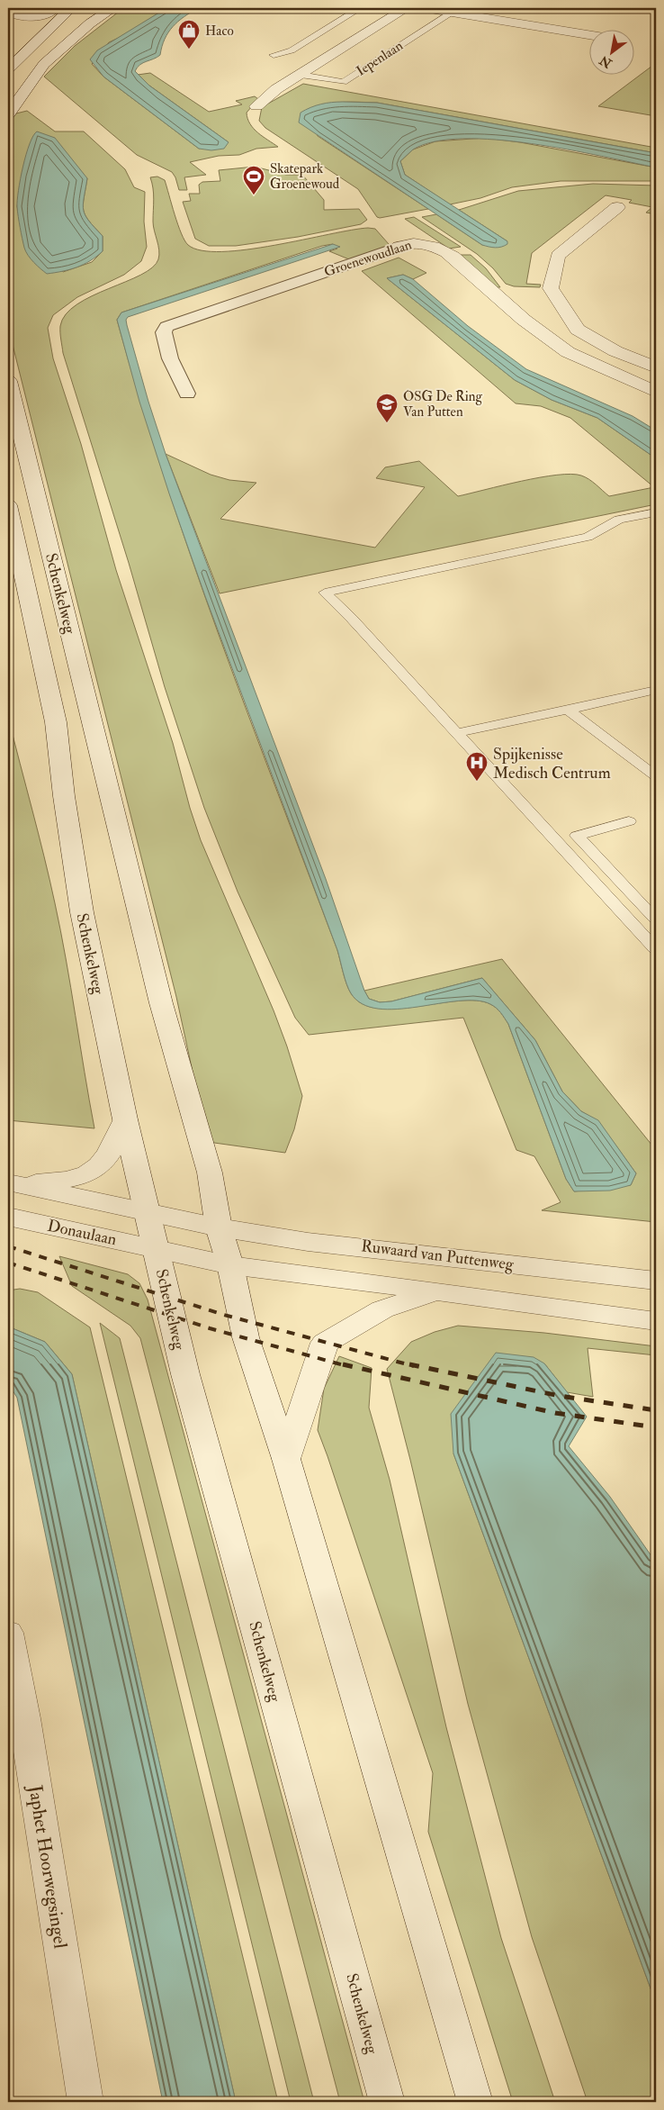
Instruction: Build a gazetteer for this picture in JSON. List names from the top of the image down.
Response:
{
  "streets": {
    "main road": [
      "Iepenlaan",
      "Groenewoudlaan",
      "Schenkelweg",
      "Donaulaan",
      "Ruwaard van Puttenweg",
      "Japhet Hoorwegsingel"
    ]
  },
  "crossings": [
    ["Schenkelweg", "Donaulaan"],
    ["Schenkelweg", "Ruwaard van Puttenweg"],
    ["Donaulaan", "Ruwaard van Puttenweg"]
  ],
  "places": {
    "shop": ["Haco"],
    "sports": ["Skatepark Groenewoud"],
    "school or university": ["OSG De Ring Van Putten"],
    "hospital": ["Spijkenisse Medisch Centrum"]
  },
  "north": "bottom left"
}
